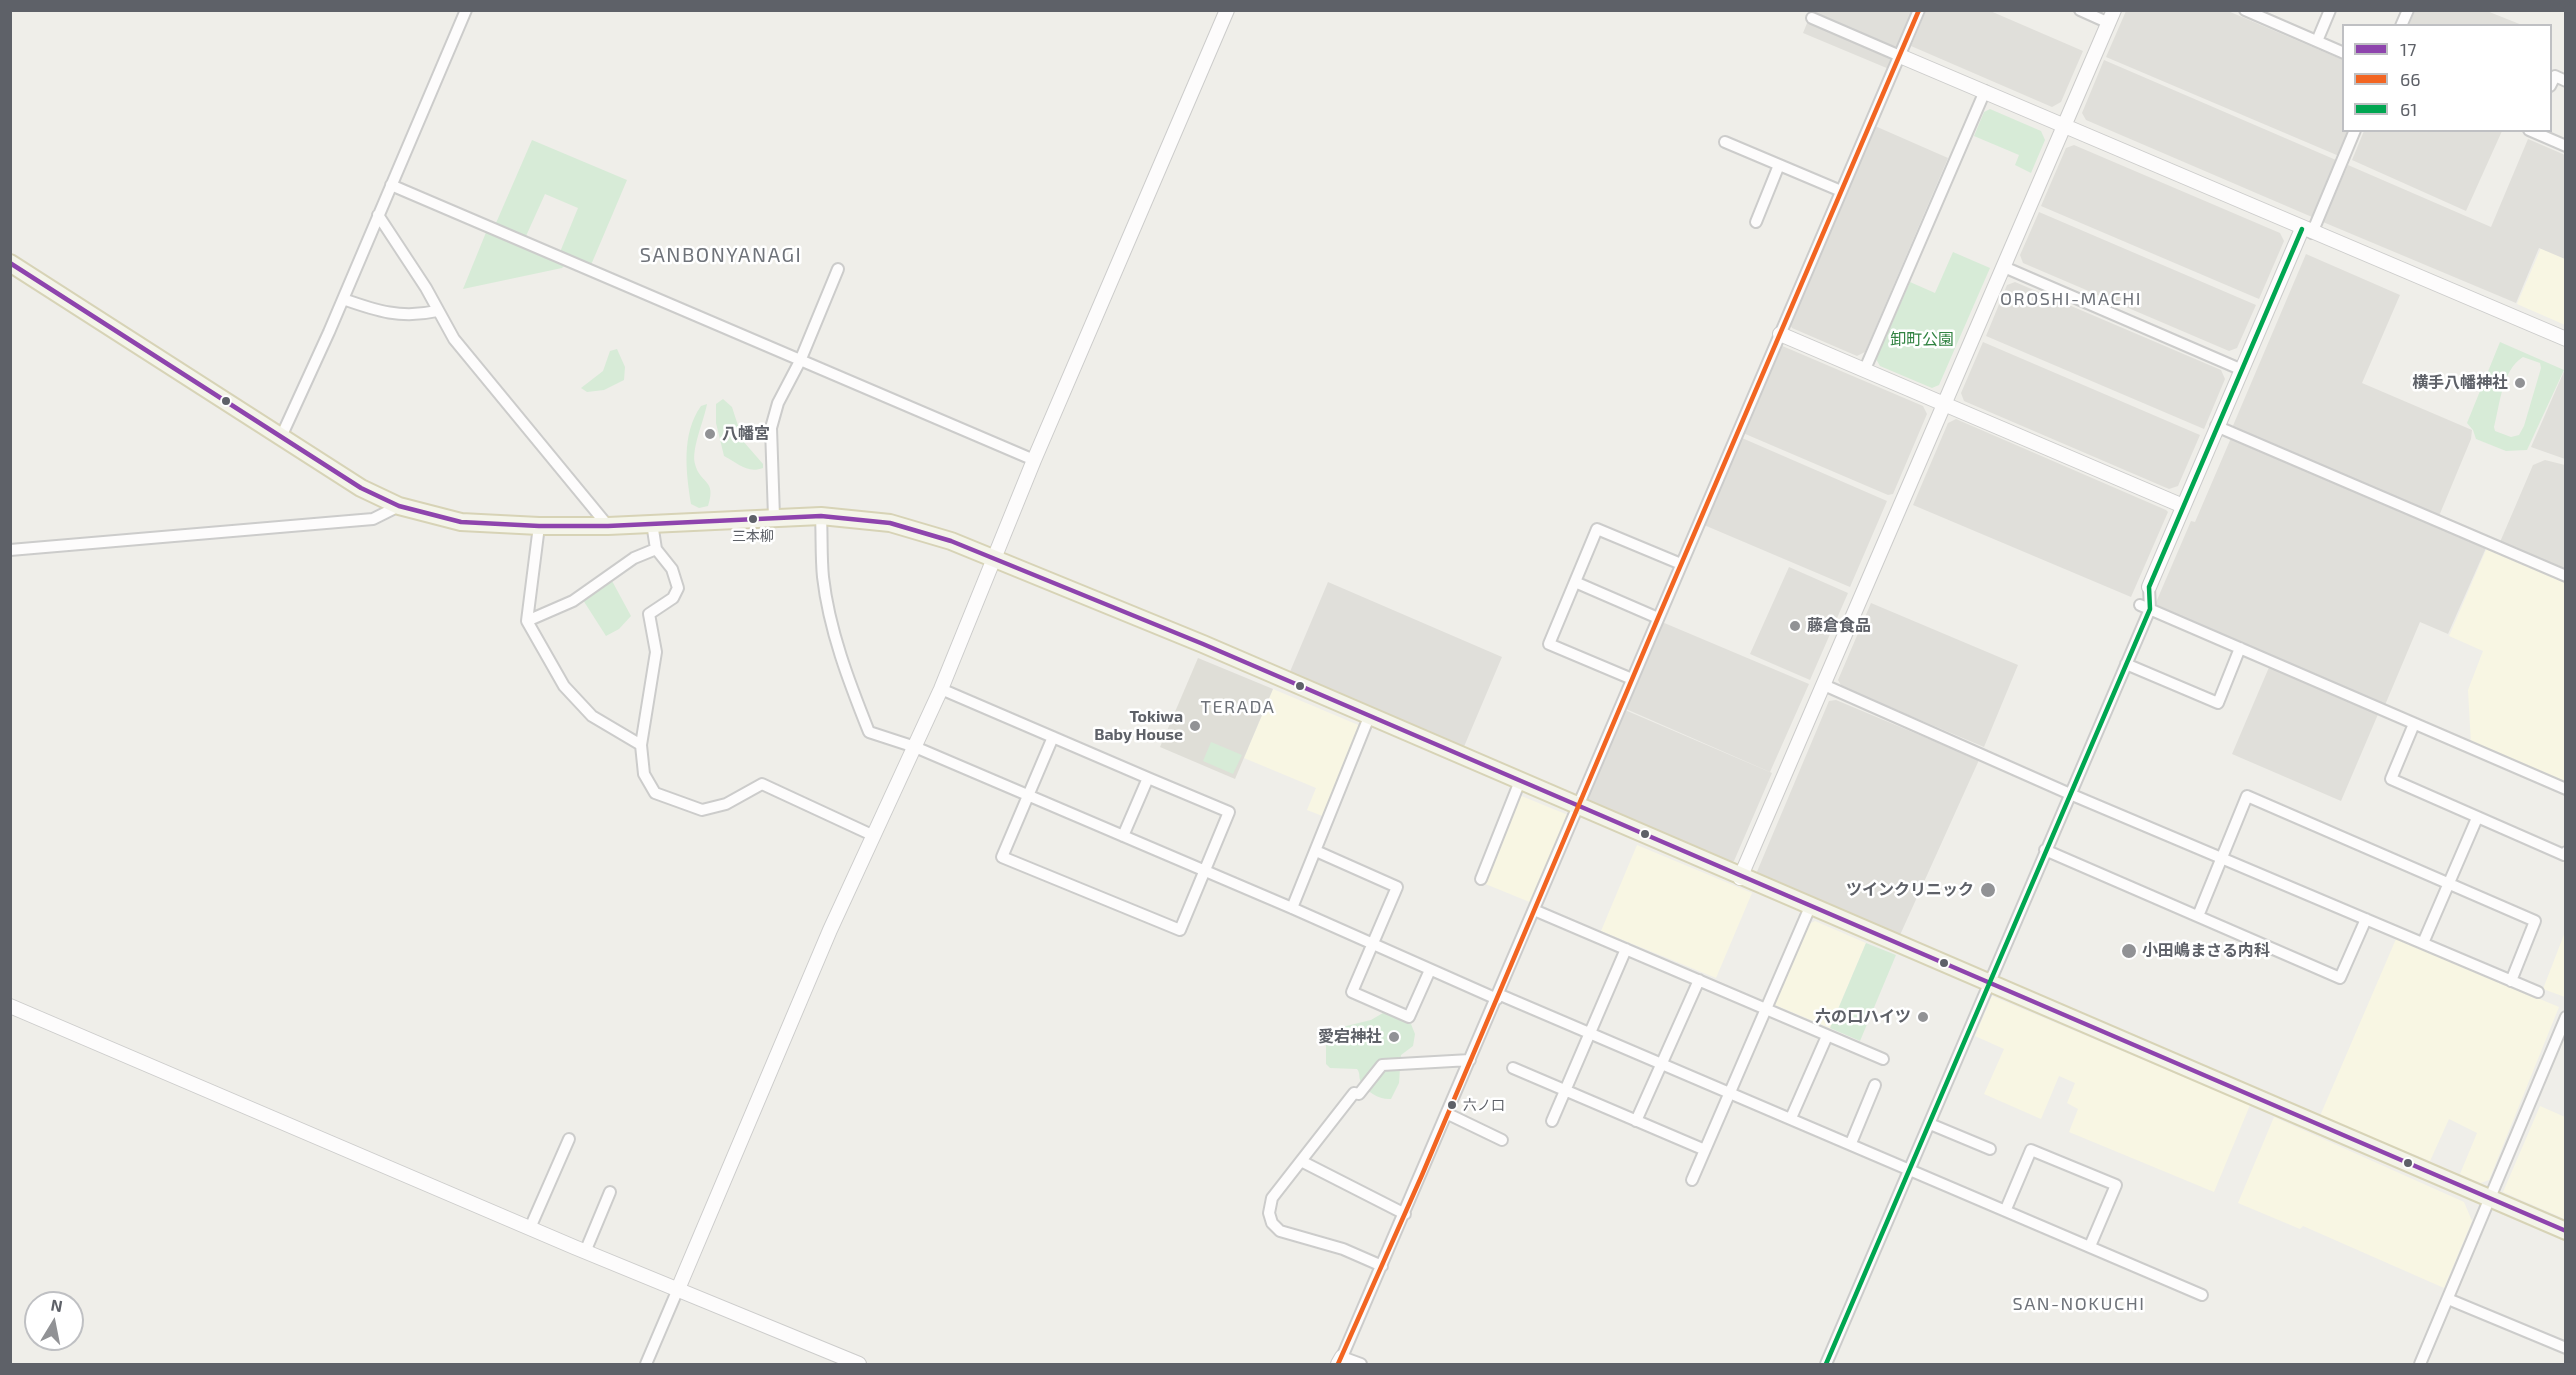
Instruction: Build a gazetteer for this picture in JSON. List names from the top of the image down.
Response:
{
  "districts": [
    "SANBONYANAGI",
    "OROSHI-MACHI",
    "TERADA",
    "SAN-NOKUCHI"
  ],
  "parks": ["卸町公園"],
  "places": [
    "横手八幡神社",
    "八幡宮",
    "三本柳",
    "藤倉食品",
    "Tokiwa Baby House",
    "ツインクリニック",
    "小田嶋まさる内科",
    "六の口ハイツ",
    "愛宕神社",
    "六ノ口"
  ],
  "lines": ["transit line 66", "transit line 61", "transit line 17"],
  "legend": ["17", "66", "61"],
  "north": "top"
}
